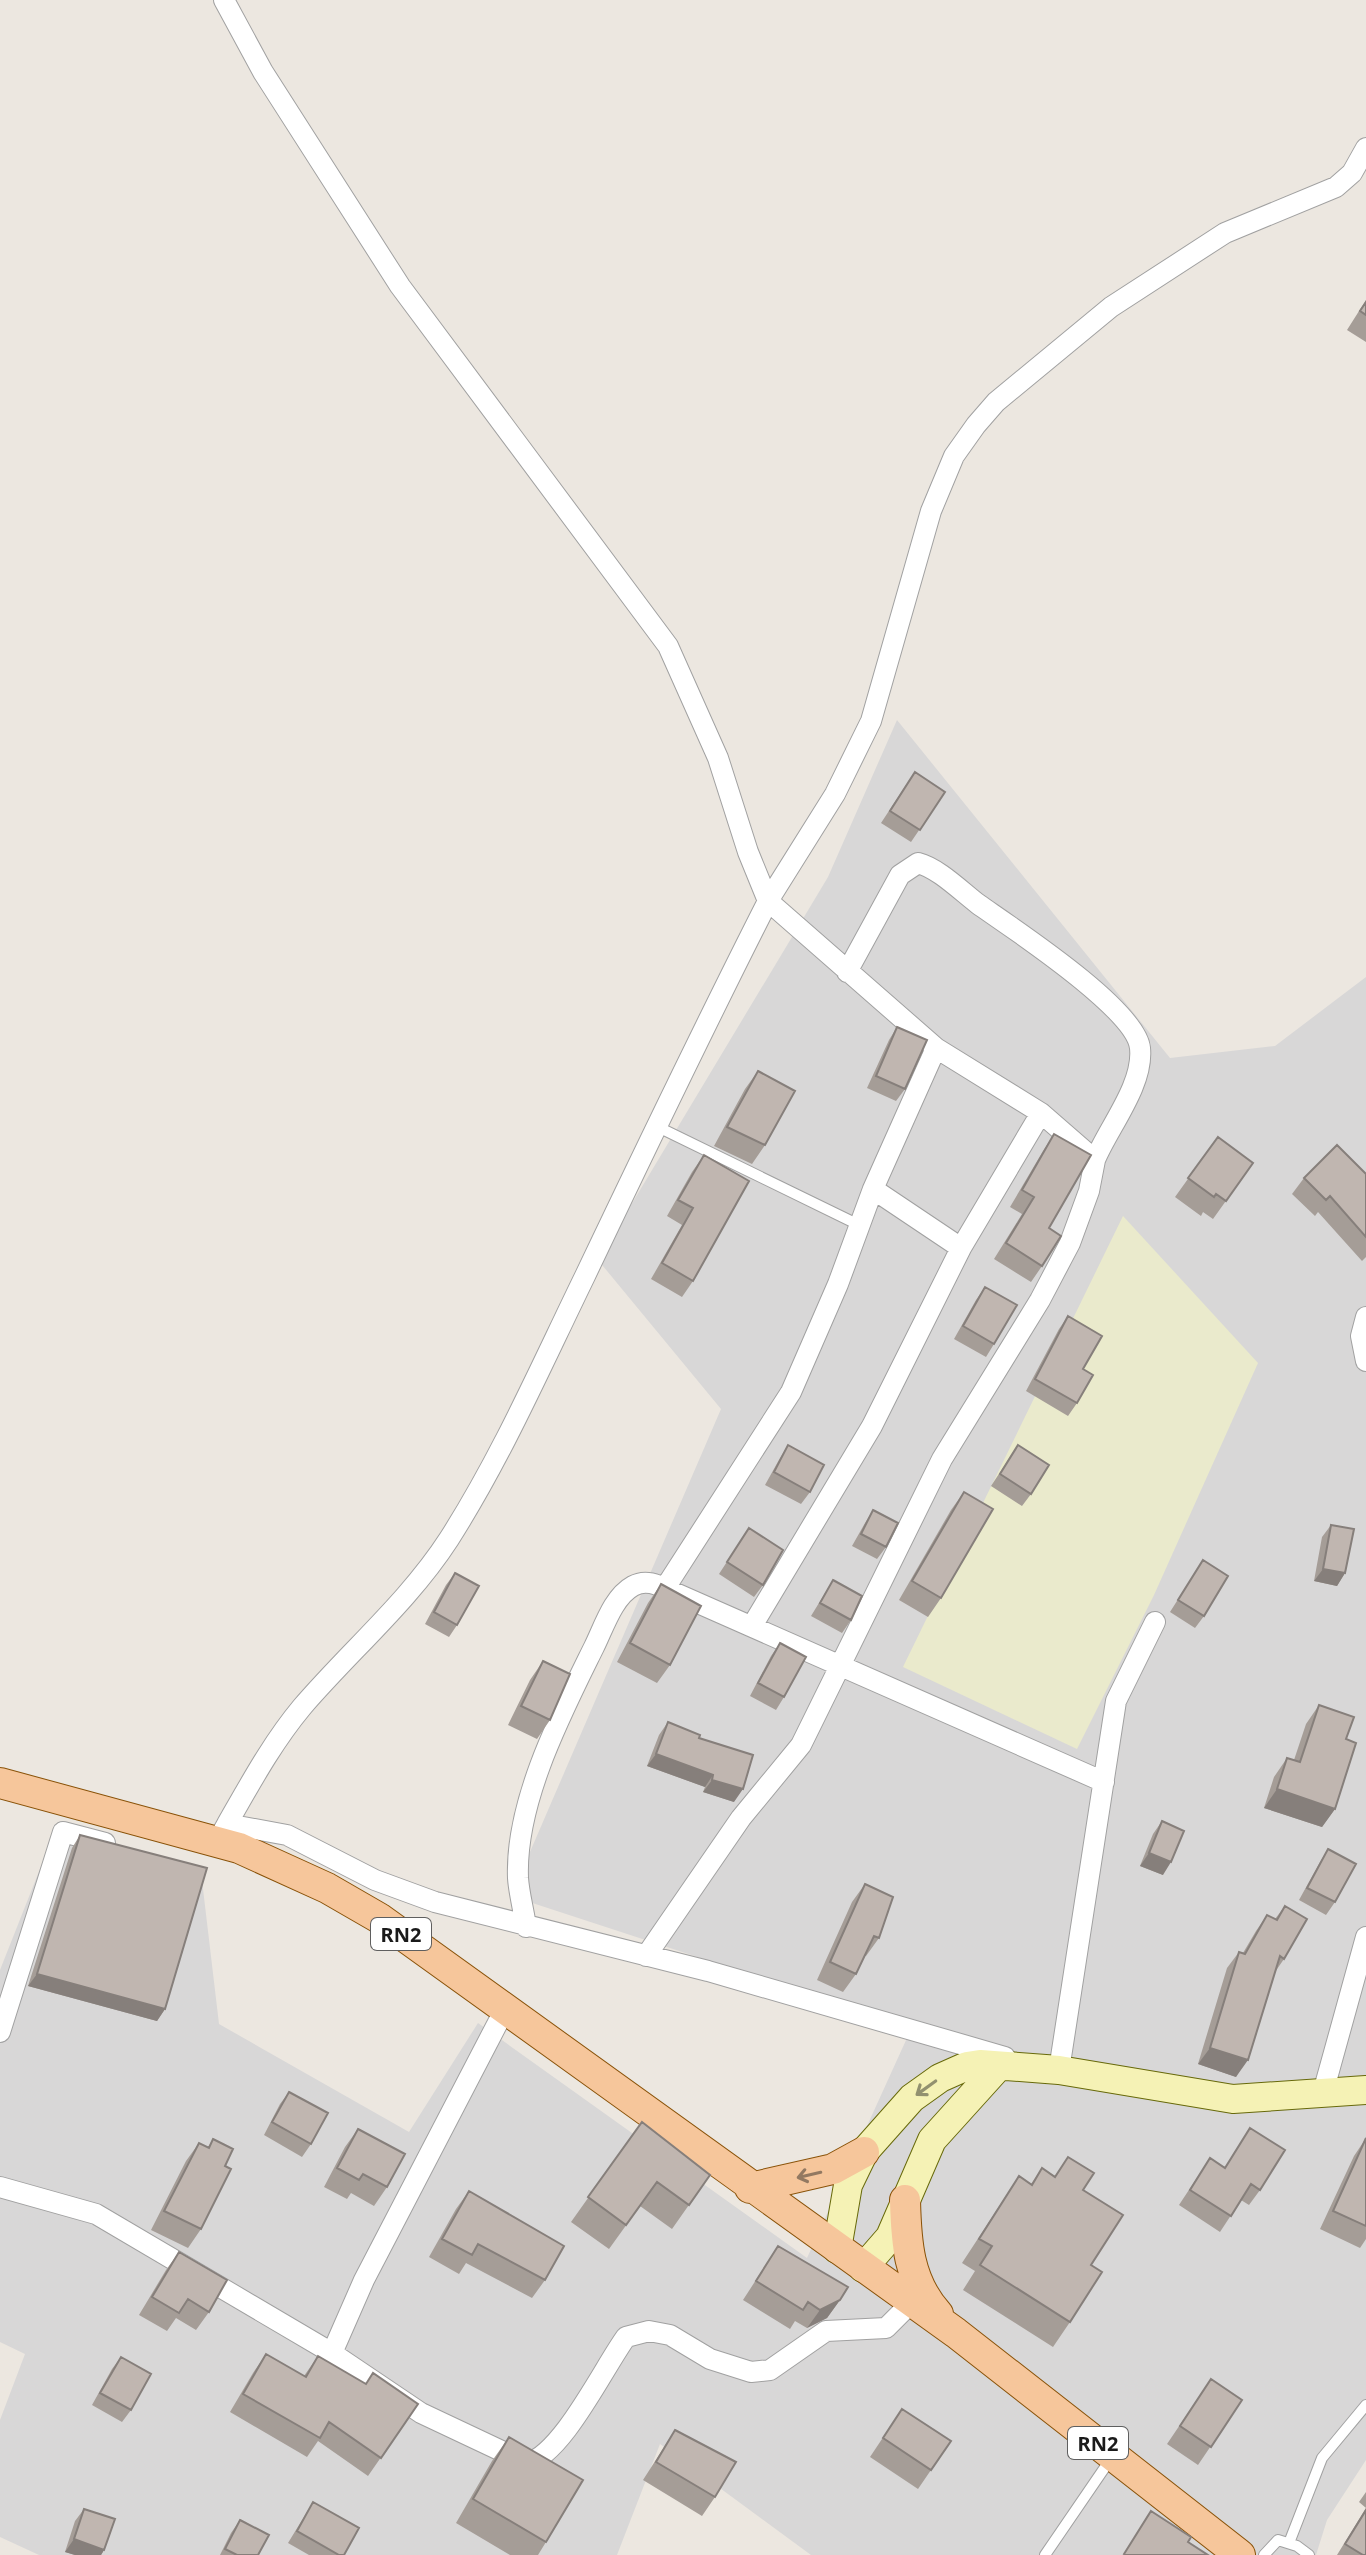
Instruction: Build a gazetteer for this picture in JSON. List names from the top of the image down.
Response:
{
  "streets": {
    "main road": ["RN2"]
  }
}
